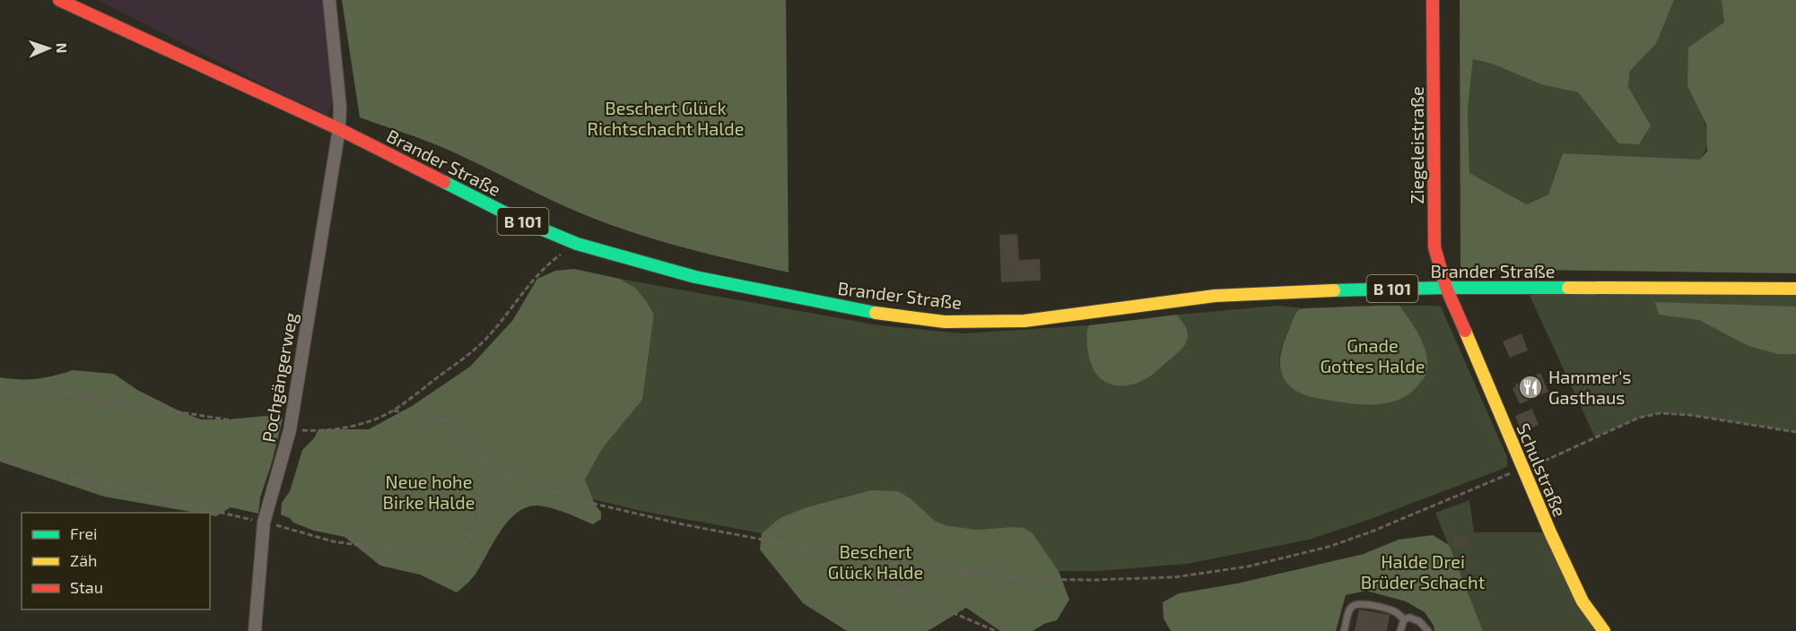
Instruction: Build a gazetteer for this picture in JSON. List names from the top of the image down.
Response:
{
  "streets": {
    "main road": [
      "Ziegeleistraße",
      "Brander Straße",
      "B 101",
      "Schulstraße"
    ],
    "street": ["Pochgängerweg"]
  },
  "crossings": [
    ["Ziegeleistraße", "Brander Straße"],
    ["Ziegeleistraße", "Schulstraße"],
    ["Brander Straße", "Pochgängerweg"],
    ["Brander Straße", "Schulstraße"]
  ],
  "parks": [
    "Beschert Glück Richtschacht Halde",
    "Gnade Gottes Halde",
    "Neue hohe Birke Halde",
    "Beschert Glück Halde",
    "Halde Drei Brüder Schacht"
  ],
  "places": {
    "restaurant": ["Hammer's Gasthaus"]
  },
  "legend": ["Frei", "Zäh", "Stau"],
  "north": "right"
}
